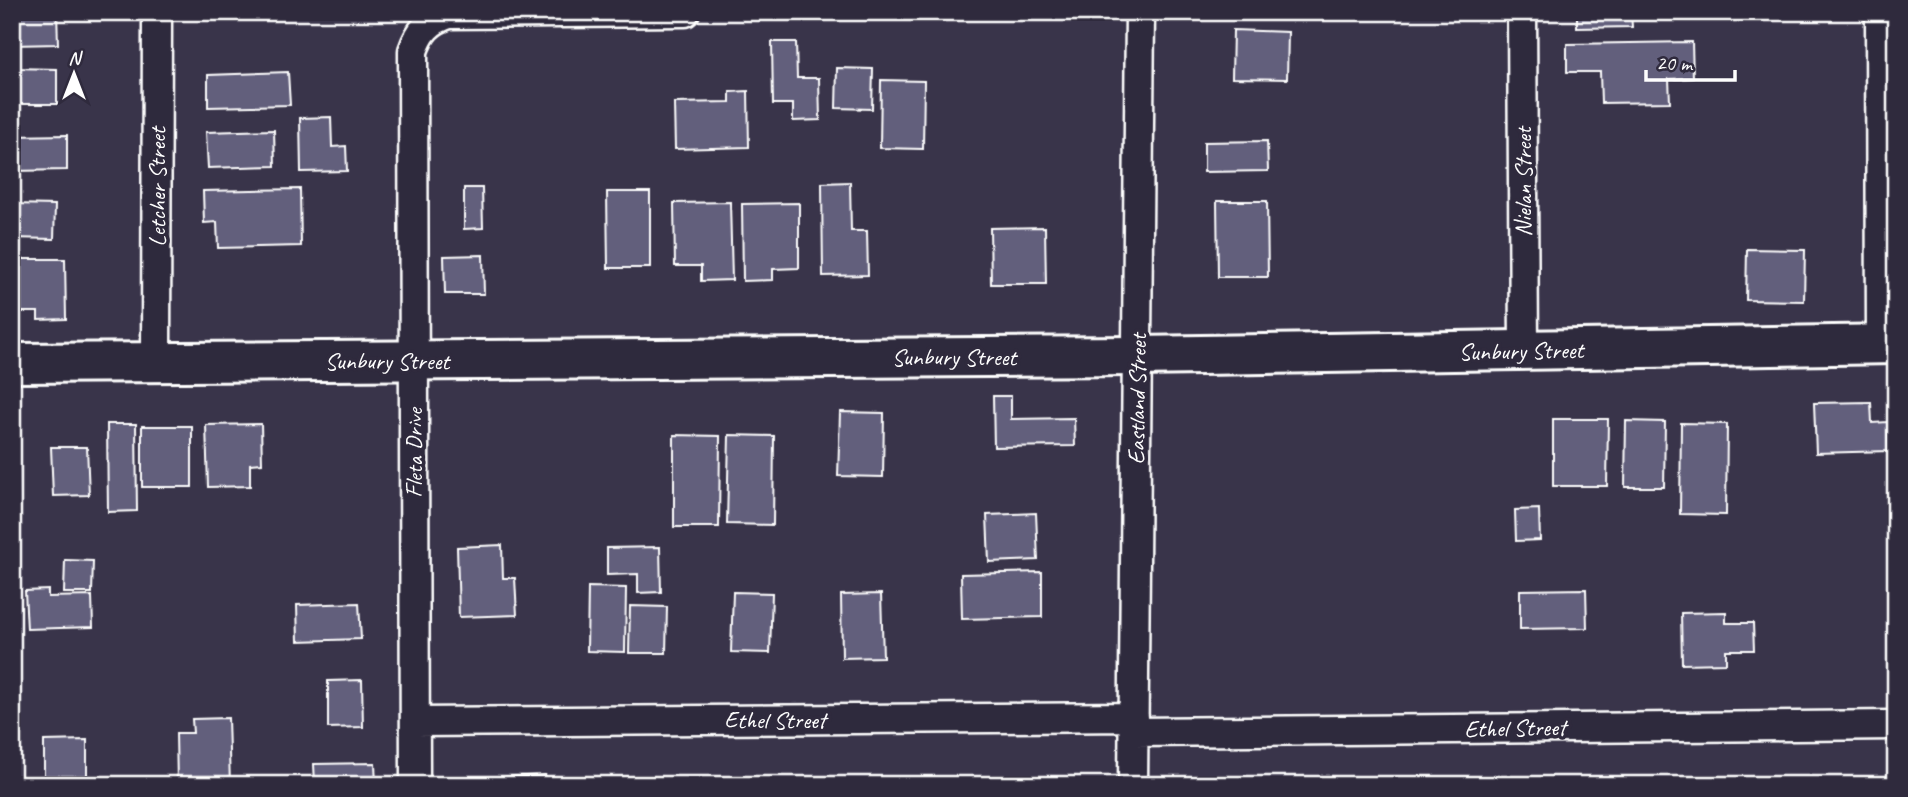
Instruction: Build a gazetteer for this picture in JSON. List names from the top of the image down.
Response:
{
  "streets": {
    "street": [
      "Nielan Street",
      "Letcher Street",
      "Sunbury Street",
      "Eastland Street",
      "Fleta Drive",
      "Ethel Street"
    ]
  },
  "crossings": [
    ["Nielan Street", "Sunbury Street"],
    ["Letcher Street", "Sunbury Street"],
    ["Sunbury Street", "Eastland Street"],
    ["Sunbury Street", "Fleta Drive"],
    ["Eastland Street", "Ethel Street"],
    ["Fleta Drive", "Ethel Street"]
  ],
  "scale_bar": "20 m",
  "north": "top"
}
